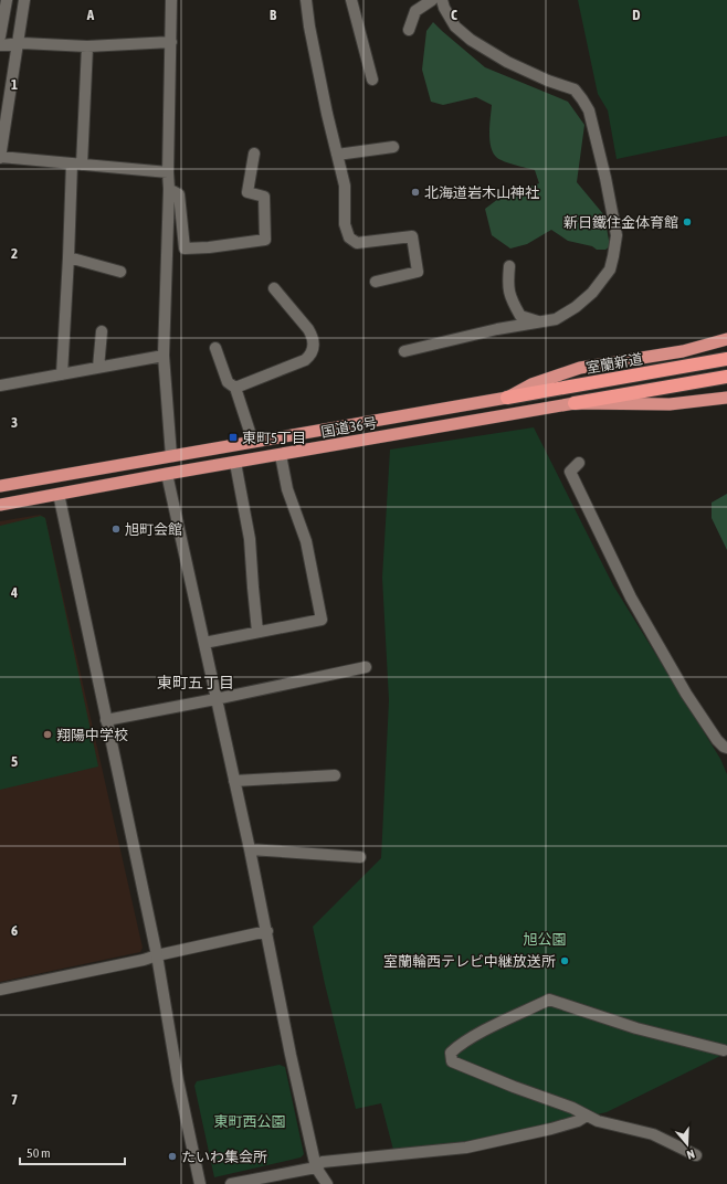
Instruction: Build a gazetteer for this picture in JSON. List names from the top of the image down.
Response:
{
  "streets": {
    "highway": ["室蘭新道", "国道36号"]
  },
  "crossings": [
    ["室蘭新道", "国道36号"]
  ],
  "districts": ["東町五丁目"],
  "parks": ["旭公園", "東町西公園"],
  "places": {
    "other": [
      "北海道岩木山神社",
      "新日鐵住金体育館",
      "旭町会館",
      "翔陽中学校",
      "室蘭輪西テレビ中継放送所",
      "たいわ集会所"
    ],
    "transit": ["東町5丁目"]
  },
  "scale_bar": "50 m",
  "north": "bottom",
  "grid": {
    "columns": [
      "A",
      "B",
      "C",
      "D"
    ],
    "rows": [
      "1",
      "2",
      "3",
      "4",
      "5",
      "6",
      "7"
    ]
  }
}
